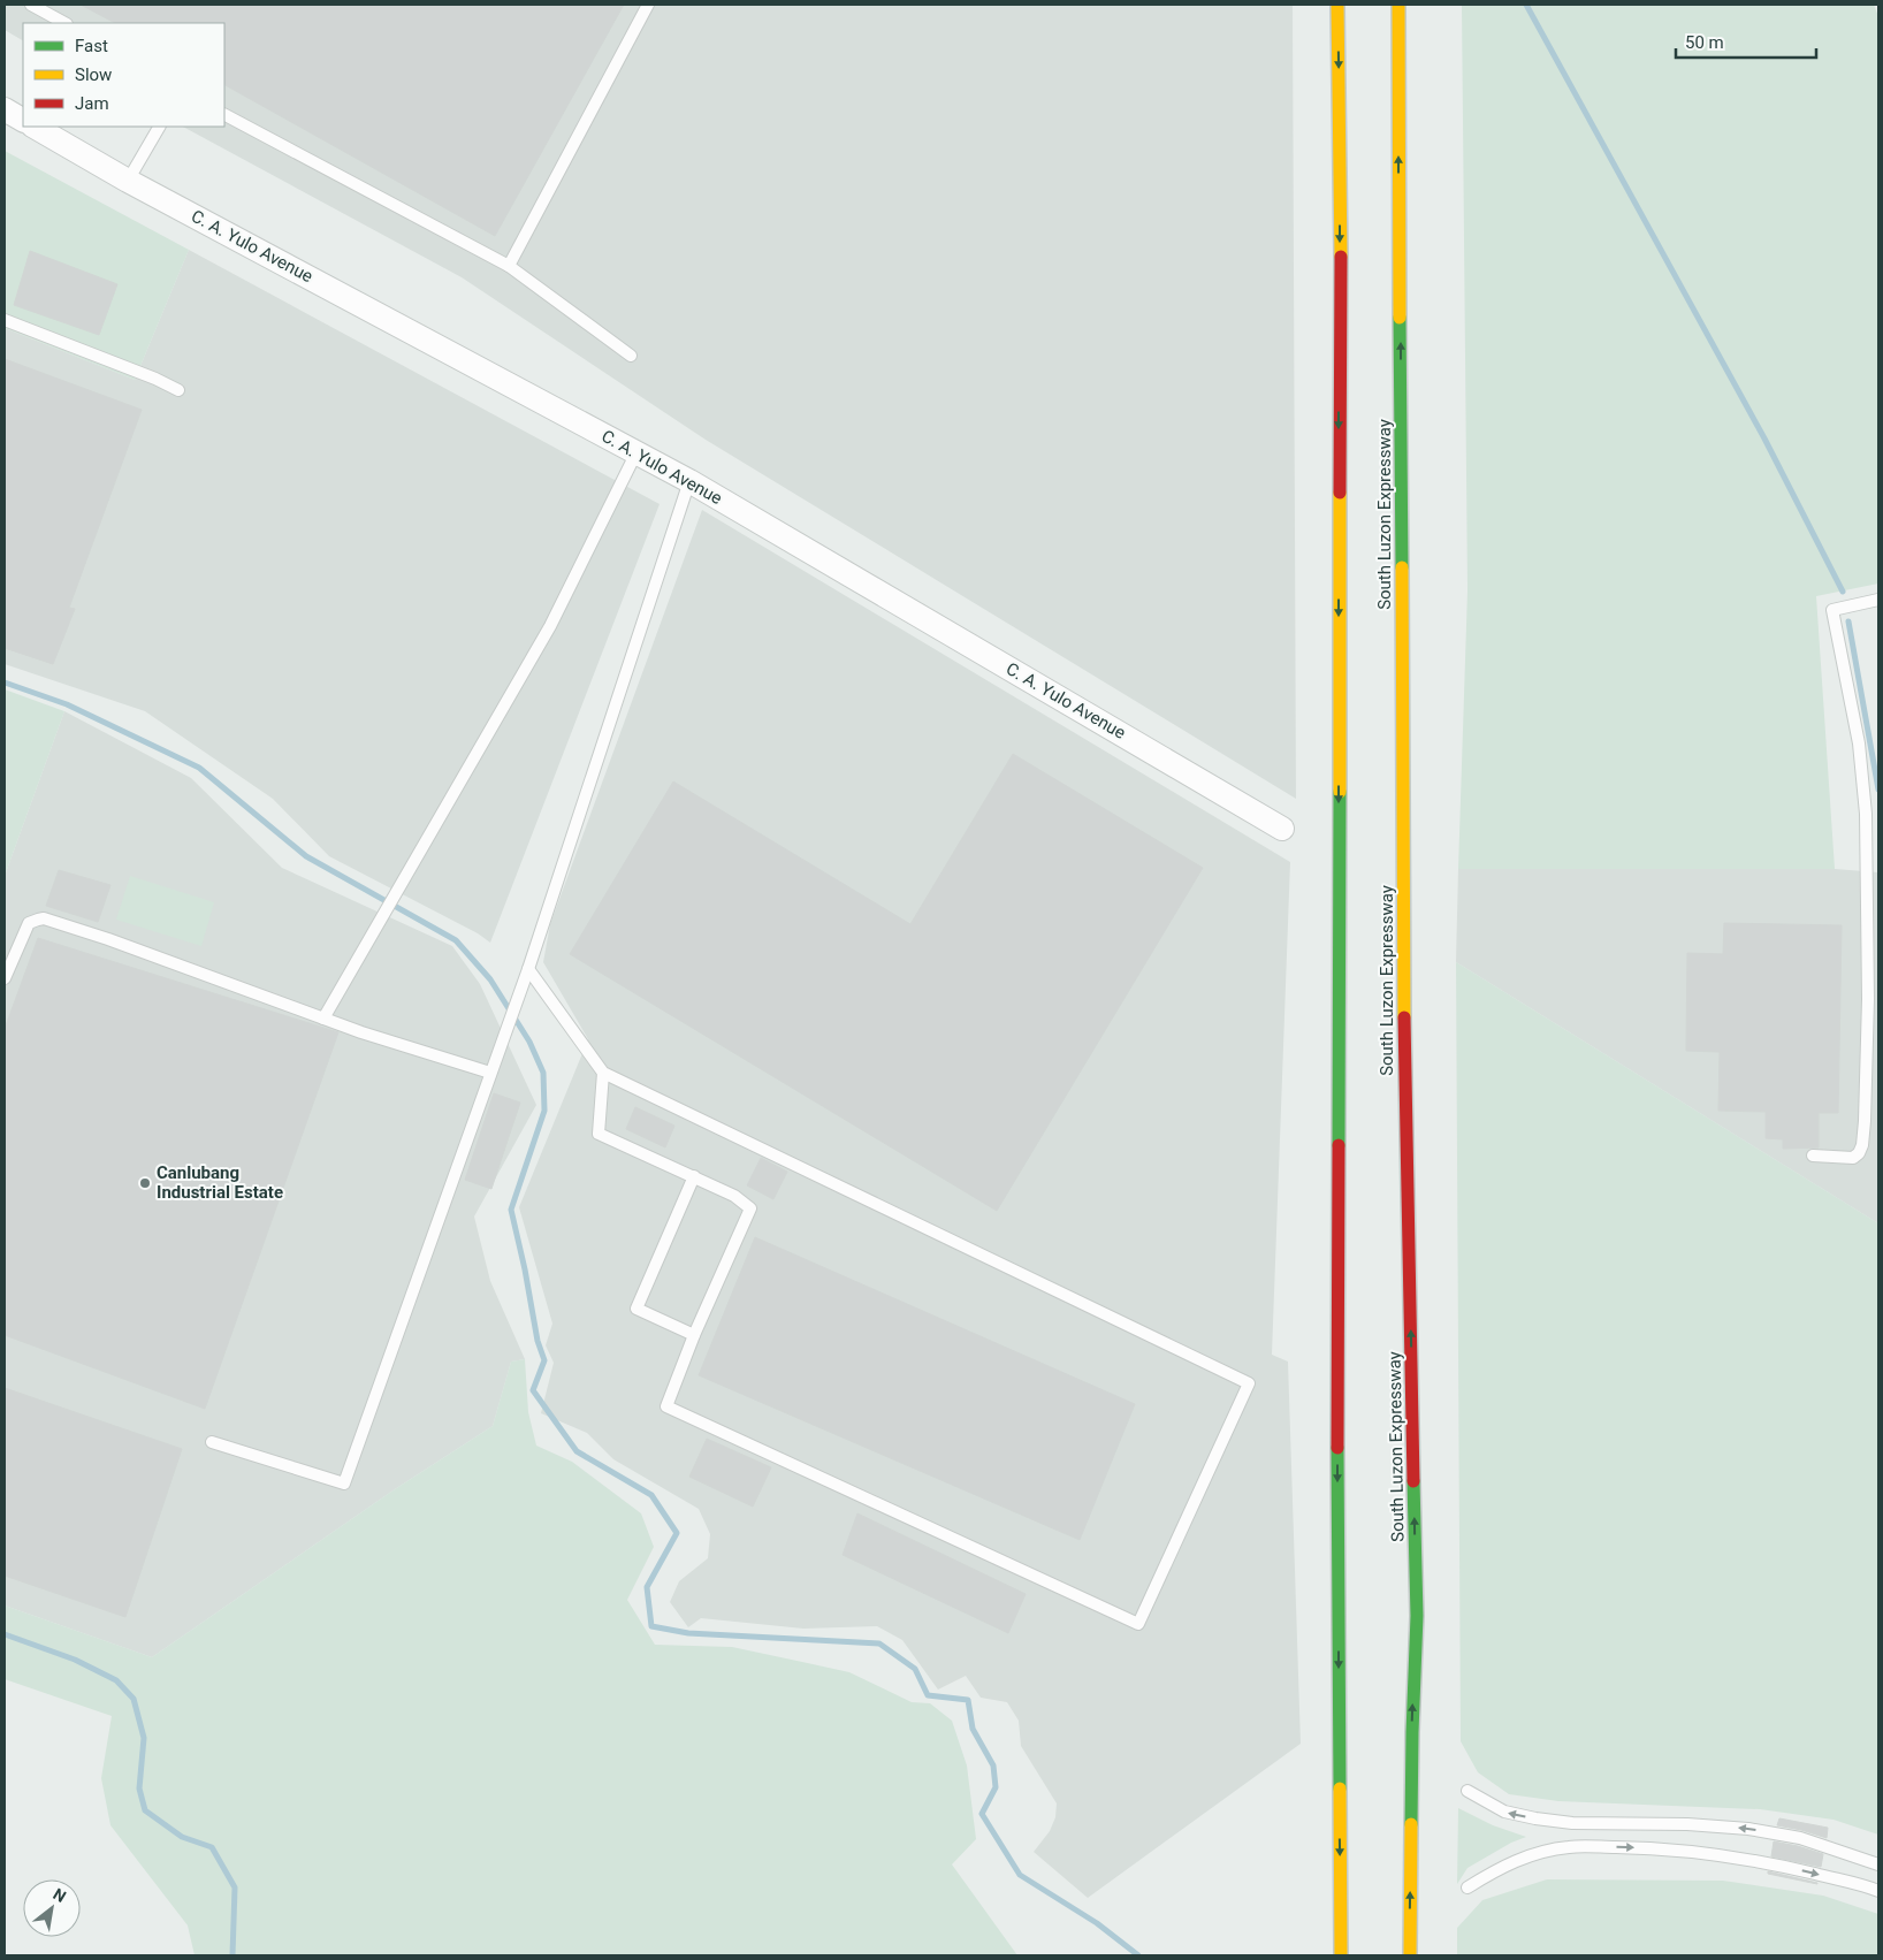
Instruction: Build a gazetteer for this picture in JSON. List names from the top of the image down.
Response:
{
  "streets": {
    "highway": ["South Luzon Expressway"],
    "street": ["C. A. Yulo Avenue"]
  },
  "places": ["Canlubang Industrial Estate"],
  "legend": ["Fast", "Slow", "Jam"],
  "scale_bar": "50 m",
  "north": "top right"
}
